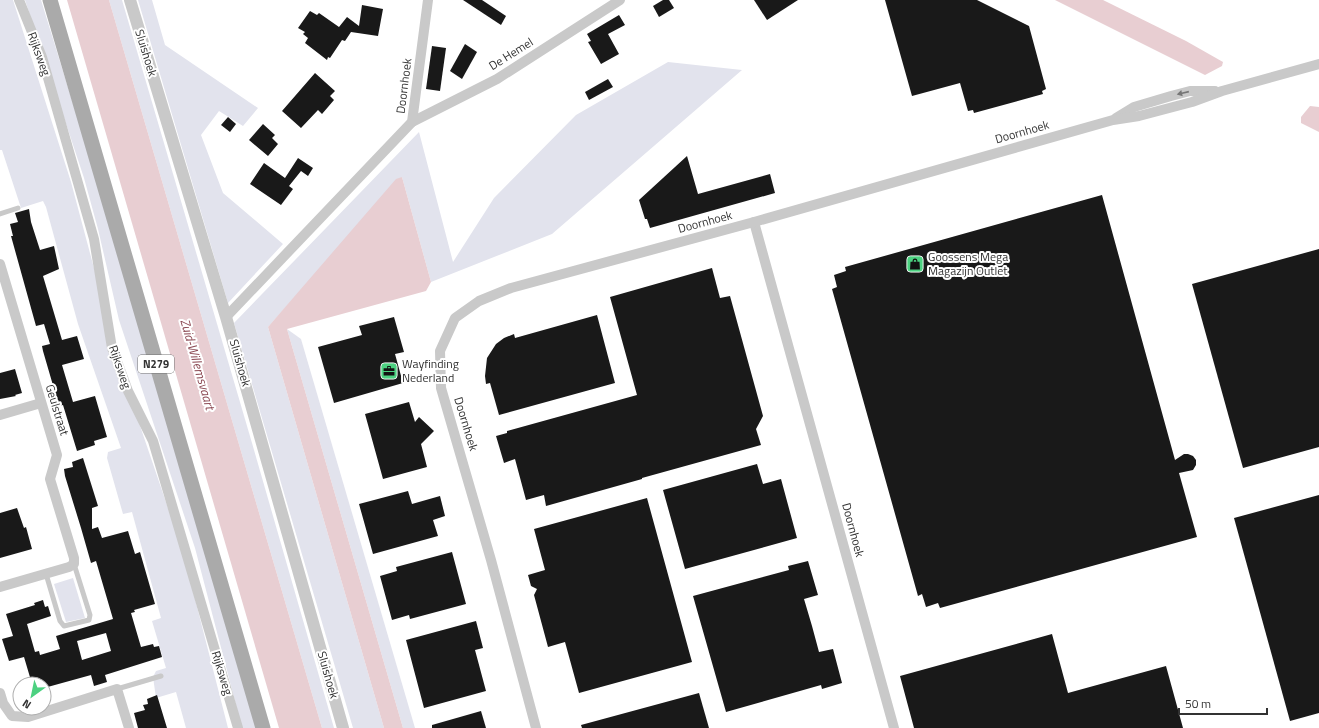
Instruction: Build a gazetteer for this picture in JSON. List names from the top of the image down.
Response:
{
  "streets": {
    "main road": ["Rijksweg", "N279"],
    "street": [
      "Sluishoek",
      "De Hemel",
      "Doornhoek",
      "Geulstraat"
    ]
  },
  "crossings": [
    ["Sluishoek", "Doornhoek"],
    ["De Hemel", "Doornhoek"]
  ],
  "water": ["Zuid-Willemsvaart"],
  "places": {
    "shop": ["Goossens Mega Magazijn Outlet"],
    "office": ["Wayfinding Nederland"]
  },
  "scale_bar": "50 m",
  "north": "bottom left"
}
